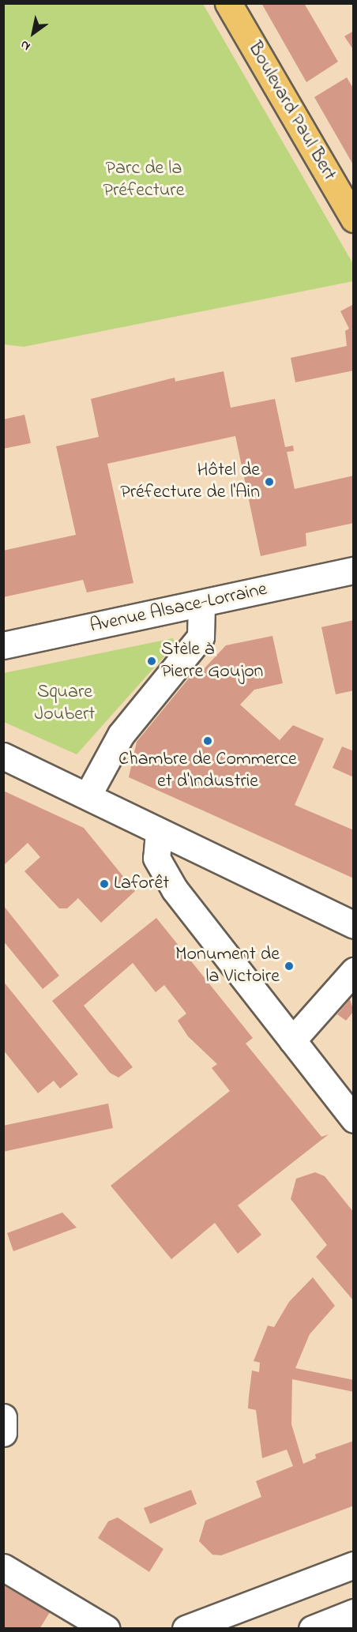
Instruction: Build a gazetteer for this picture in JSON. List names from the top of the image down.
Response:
{
  "streets": {
    "main road": ["Boulevard Paul Bert"],
    "street": ["Avenue Alsace-Lorraine"]
  },
  "parks": ["Parc de la Préfecture", "Square Joubert"],
  "places": [
    "Hôtel de Préfecture de l'Ain",
    "Stèle à Pierre Goujon",
    "Chambre de Commerce et d'Industrie",
    "Laforêt",
    "Monument de la Victoire"
  ],
  "north": "bottom left"
}
